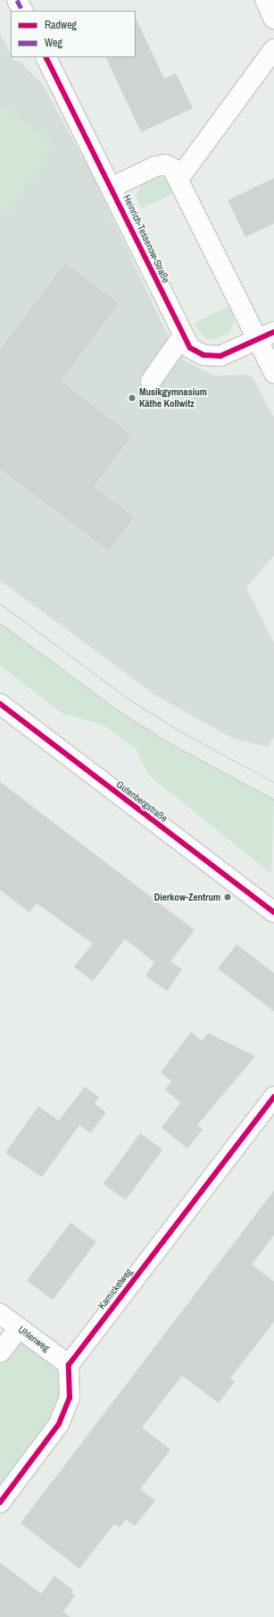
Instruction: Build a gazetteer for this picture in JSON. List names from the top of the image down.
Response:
{
  "streets": {
    "street": [
      "Heinrich-Tessenow-Straße",
      "Gutenbergstraße",
      "Karnickelweg",
      "Uhlenweg"
    ]
  },
  "crossings": [
    ["Karnickelweg", "Uhlenweg"]
  ],
  "places": ["Musikgymnasium Käthe Kollwitz", "Dierkow-Zentrum"],
  "legend": ["Radweg", "Weg"]
}
